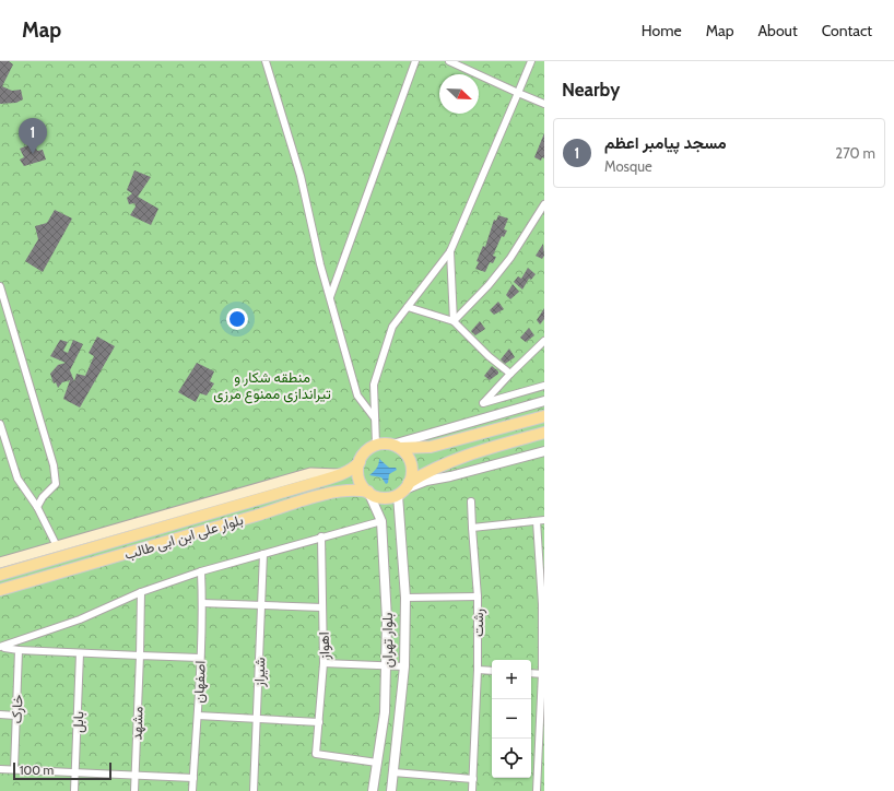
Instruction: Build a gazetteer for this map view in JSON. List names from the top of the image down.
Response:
{
  "streets": {
    "main road": ["بلوار علی ابن ابی طالب"],
    "street": [
      "رشت",
      "بلوار تهران",
      "اهواز",
      "شیراز",
      "اصفهان",
      "خارک",
      "بابل",
      "مشهد"
    ]
  },
  "crossings": [
    ["بلوار علی ابن ابی طالب", "بلوار تهران"],
    ["بلوار تهران", "اهواز"]
  ],
  "parks": ["منطقه شکار و تیراندازی ممنوع مرزی"],
  "scale_bar": "100 m",
  "north": "bottom right",
  "page": {
    "header": "Map",
    "nav": [
      "Home",
      "Map",
      "About",
      "Contact"
    ],
    "heading": "Nearby",
    "pins": "1",
    "list": [
      {
        "mark": "1",
        "name": "مسجد پیامبر اعظم",
        "note": "Mosque",
        "value": "270 m"
      }
    ],
    "map_buttons": ["+", "−"],
    "scale": "100 m"
  }
}
